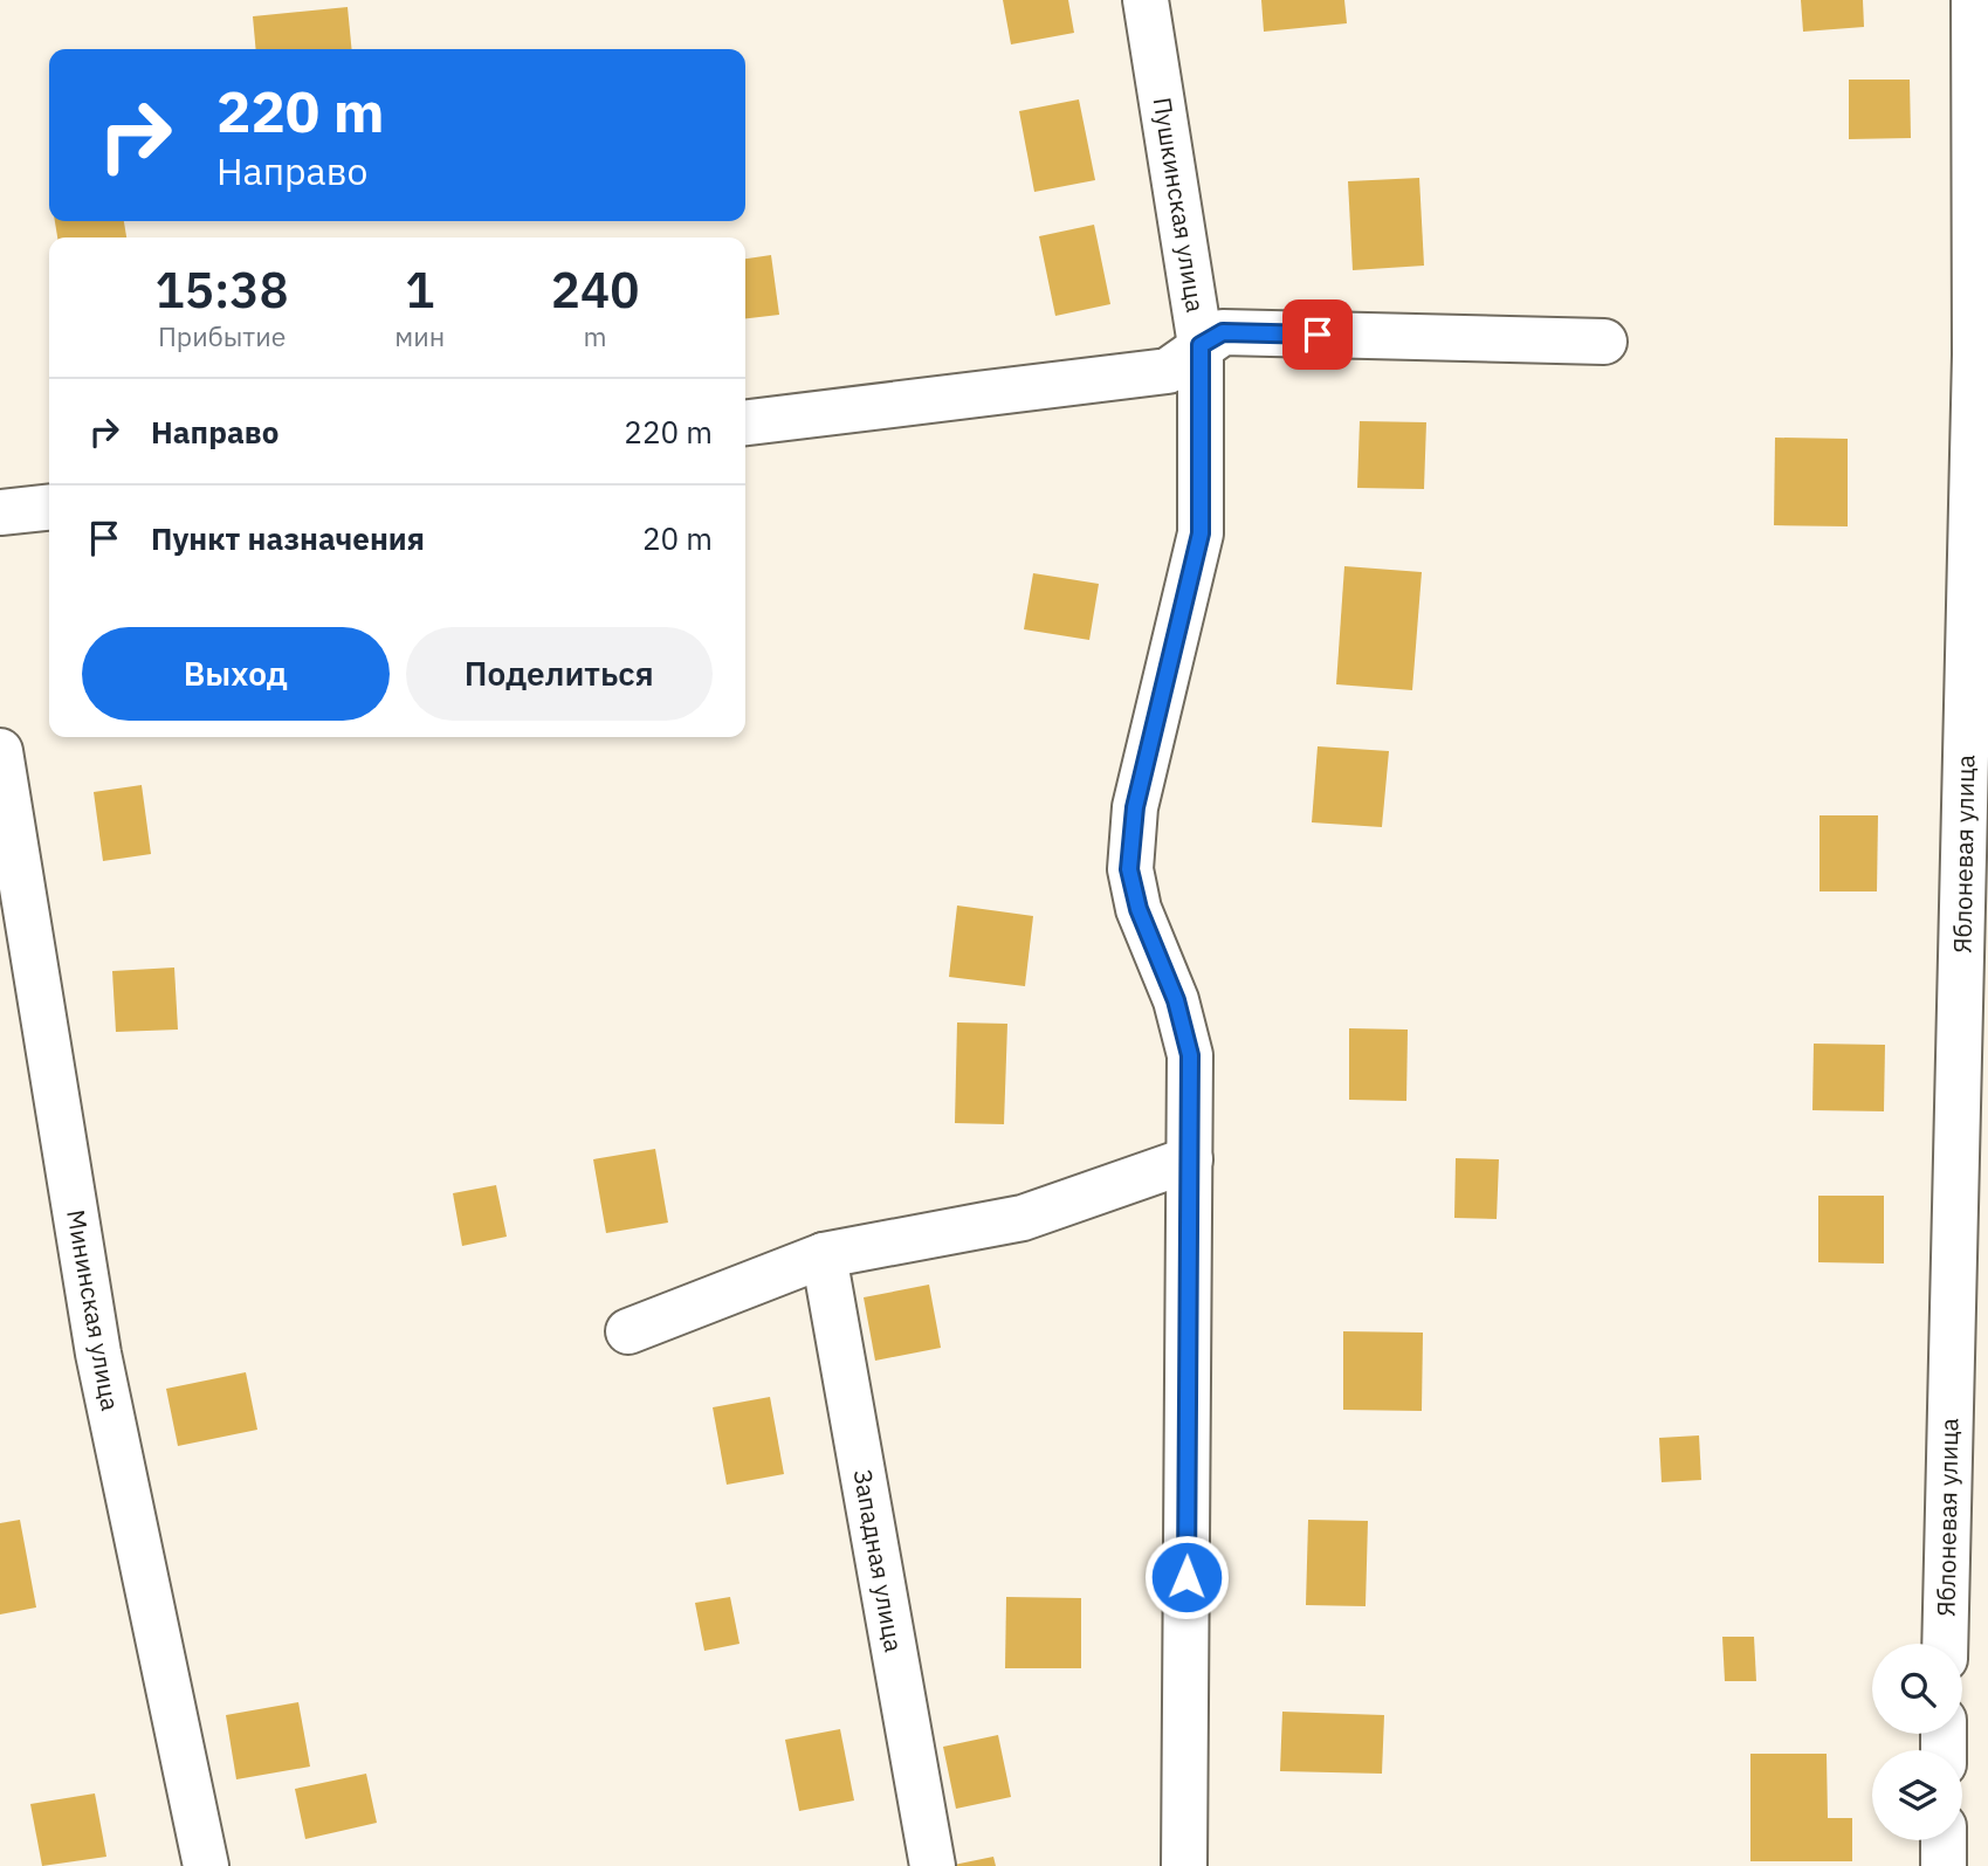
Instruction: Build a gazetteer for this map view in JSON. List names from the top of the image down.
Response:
{
  "streets": {
    "street": [
      "Пушкинская улица",
      "Яблоневая улица",
      "Мининская улица",
      "Западная улица"
    ]
  },
  "page": {
    "turn": ["220 m", "Направо"],
    "eta": [
      "15:38",
      "Прибытие",
      "1",
      "мин",
      "240",
      "m"
    ],
    "list": [
      {
        "name": "Направо",
        "value": "220 m"
      },
      {
        "name": "Пункт назначения",
        "value": "20 m"
      }
    ],
    "buttons": ["Выход", "Поделиться"]
  }
}
